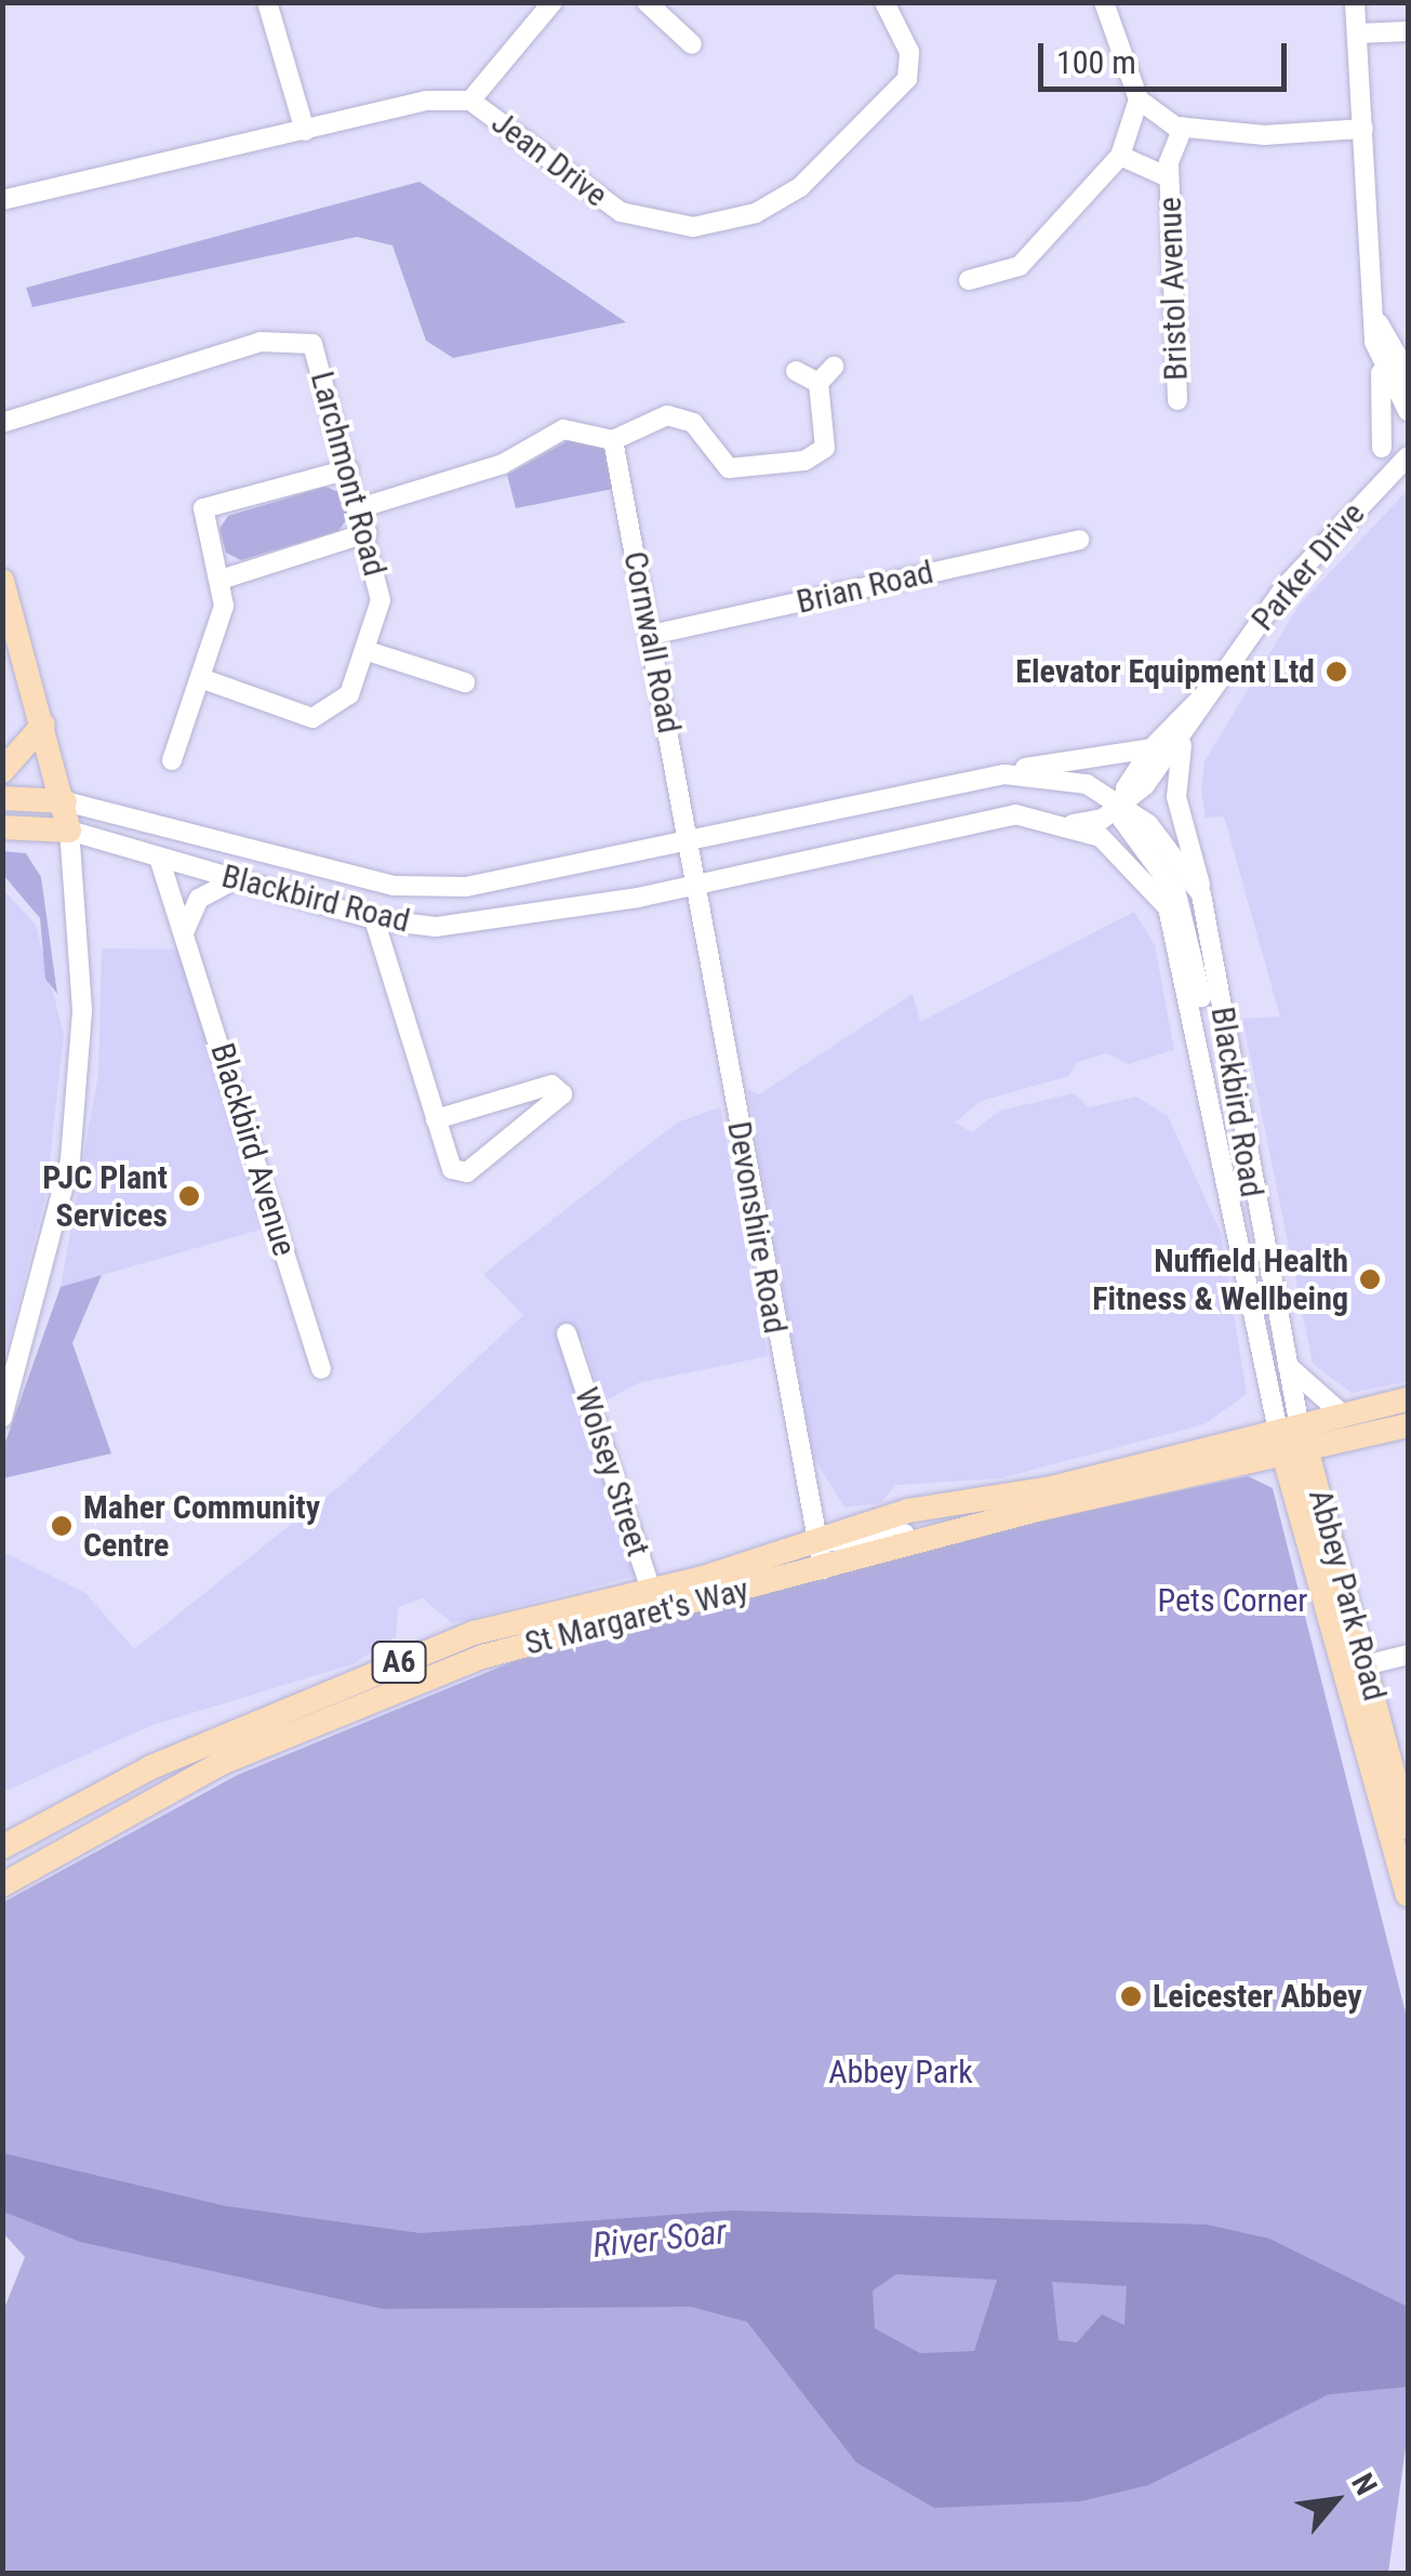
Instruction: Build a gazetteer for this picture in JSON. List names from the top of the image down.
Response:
{
  "streets": {
    "main road": [
      "Blackbird Road",
      "Abbey Park Road",
      "St Margaret's Way",
      "A6"
    ],
    "street": [
      "Jean Drive",
      "Bristol Avenue",
      "Larchmont Road",
      "Parker Drive",
      "Brian Road",
      "Cornwall Road",
      "Blackbird Avenue",
      "Devonshire Road",
      "Wolsey Street"
    ]
  },
  "crossings": [
    ["Parker Drive", "Blackbird Road"],
    ["Brian Road", "Cornwall Road"],
    ["Cornwall Road", "Blackbird Road"],
    ["Blackbird Road", "Blackbird Avenue"],
    ["Blackbird Road", "Devonshire Road"],
    ["Blackbird Road", "Abbey Park Road"],
    ["Blackbird Road", "St Margaret's Way"],
    ["Blackbird Road", "A6"],
    ["Devonshire Road", "St Margaret's Way"],
    ["Wolsey Street", "St Margaret's Way"],
    ["Abbey Park Road", "St Margaret's Way"],
    ["Abbey Park Road", "A6"],
    ["St Margaret's Way", "A6"]
  ],
  "water": ["River Soar"],
  "parks": ["Pets Corner", "Abbey Park"],
  "places": [
    "Elevator Equipment Ltd",
    "PJC Plant Services",
    "Nuffield Health Fitness & Wellbeing",
    "Maher Community Centre",
    "Leicester Abbey"
  ],
  "scale_bar": "100 m",
  "north": "top right"
}
